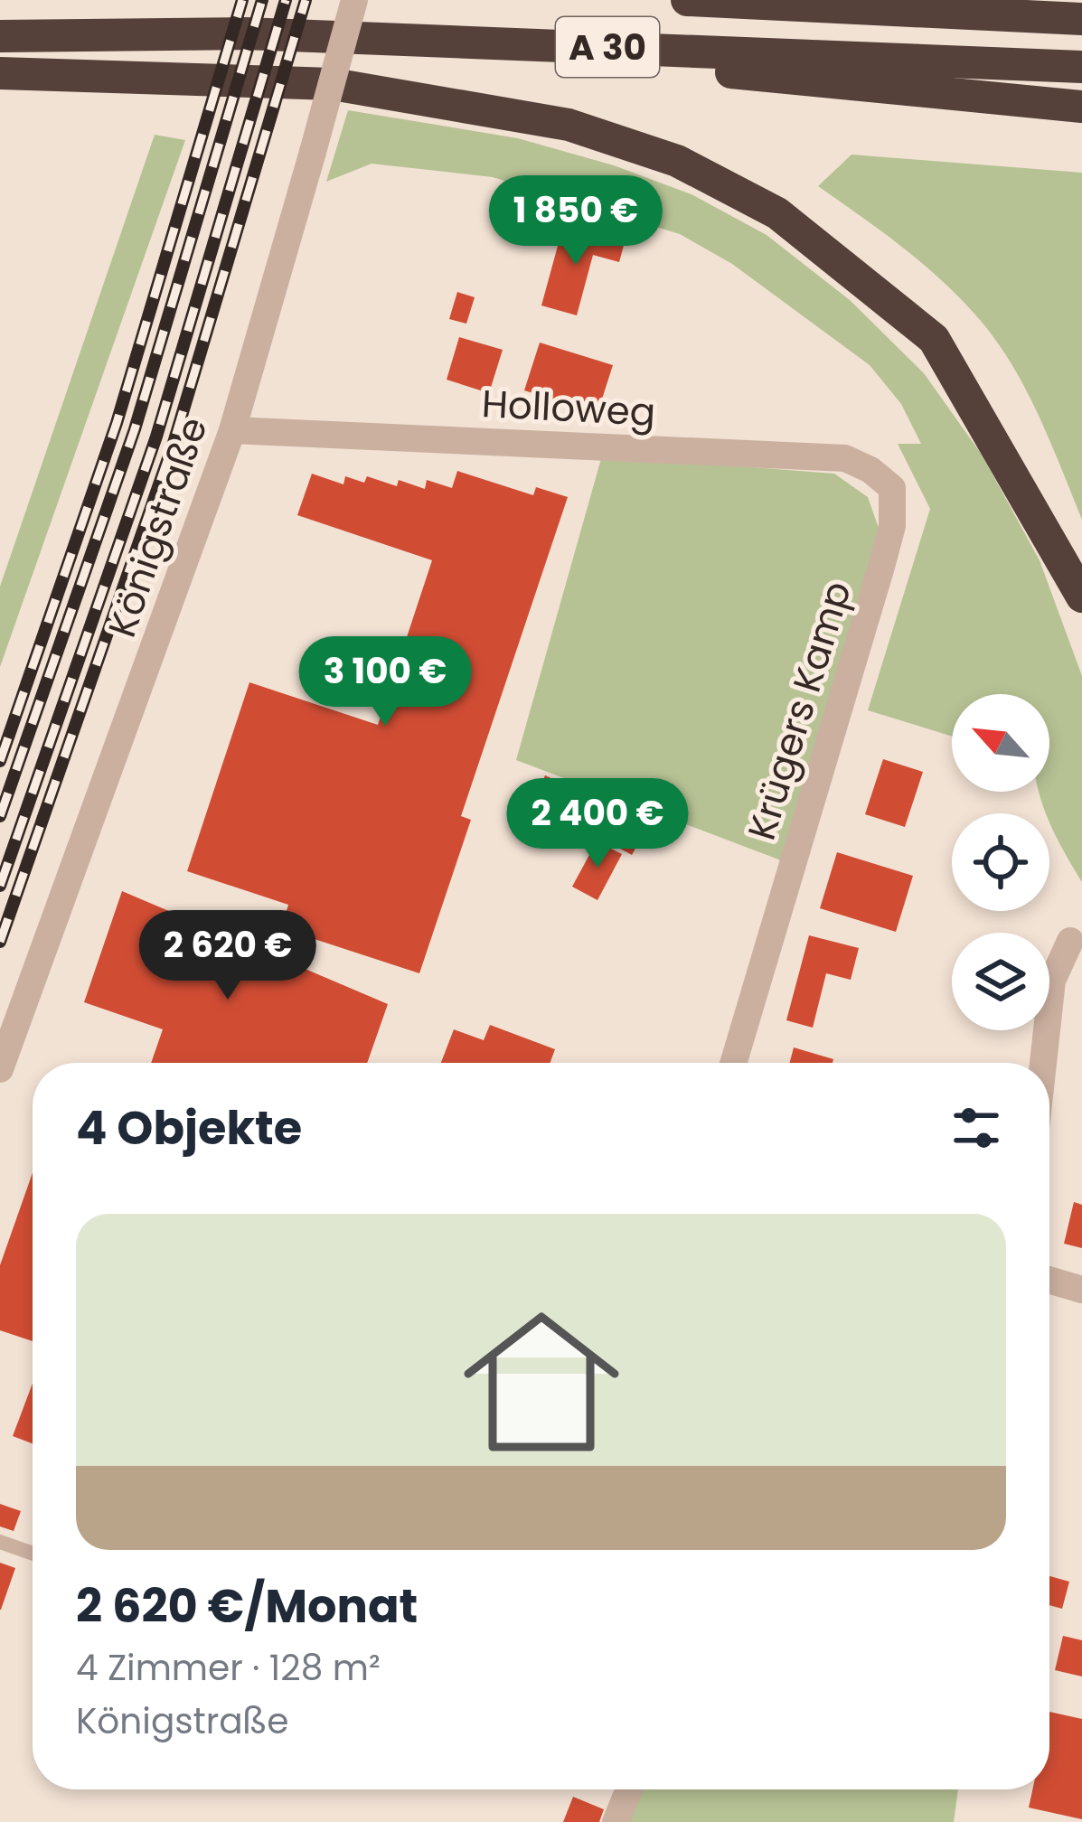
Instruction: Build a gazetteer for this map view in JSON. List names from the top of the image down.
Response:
{
  "streets": {
    "highway": ["A 30"],
    "street": ["Holloweg", "Königstraße", "Krügers Kamp"]
  },
  "crossings": [
    ["Holloweg", "Königstraße"],
    ["Holloweg", "Krügers Kamp"]
  ],
  "north": "top left",
  "page": {
    "price": [
      "1 850 €",
      "3 100 €",
      "2 400 €",
      "2 620 €"
    ],
    "heading": "4 Objekte",
    "list": [
      {
        "name": "2 620 €/Monat",
        "note": "4 Zimmer · 128 m² · Königstraße"
      }
    ]
  }
}
